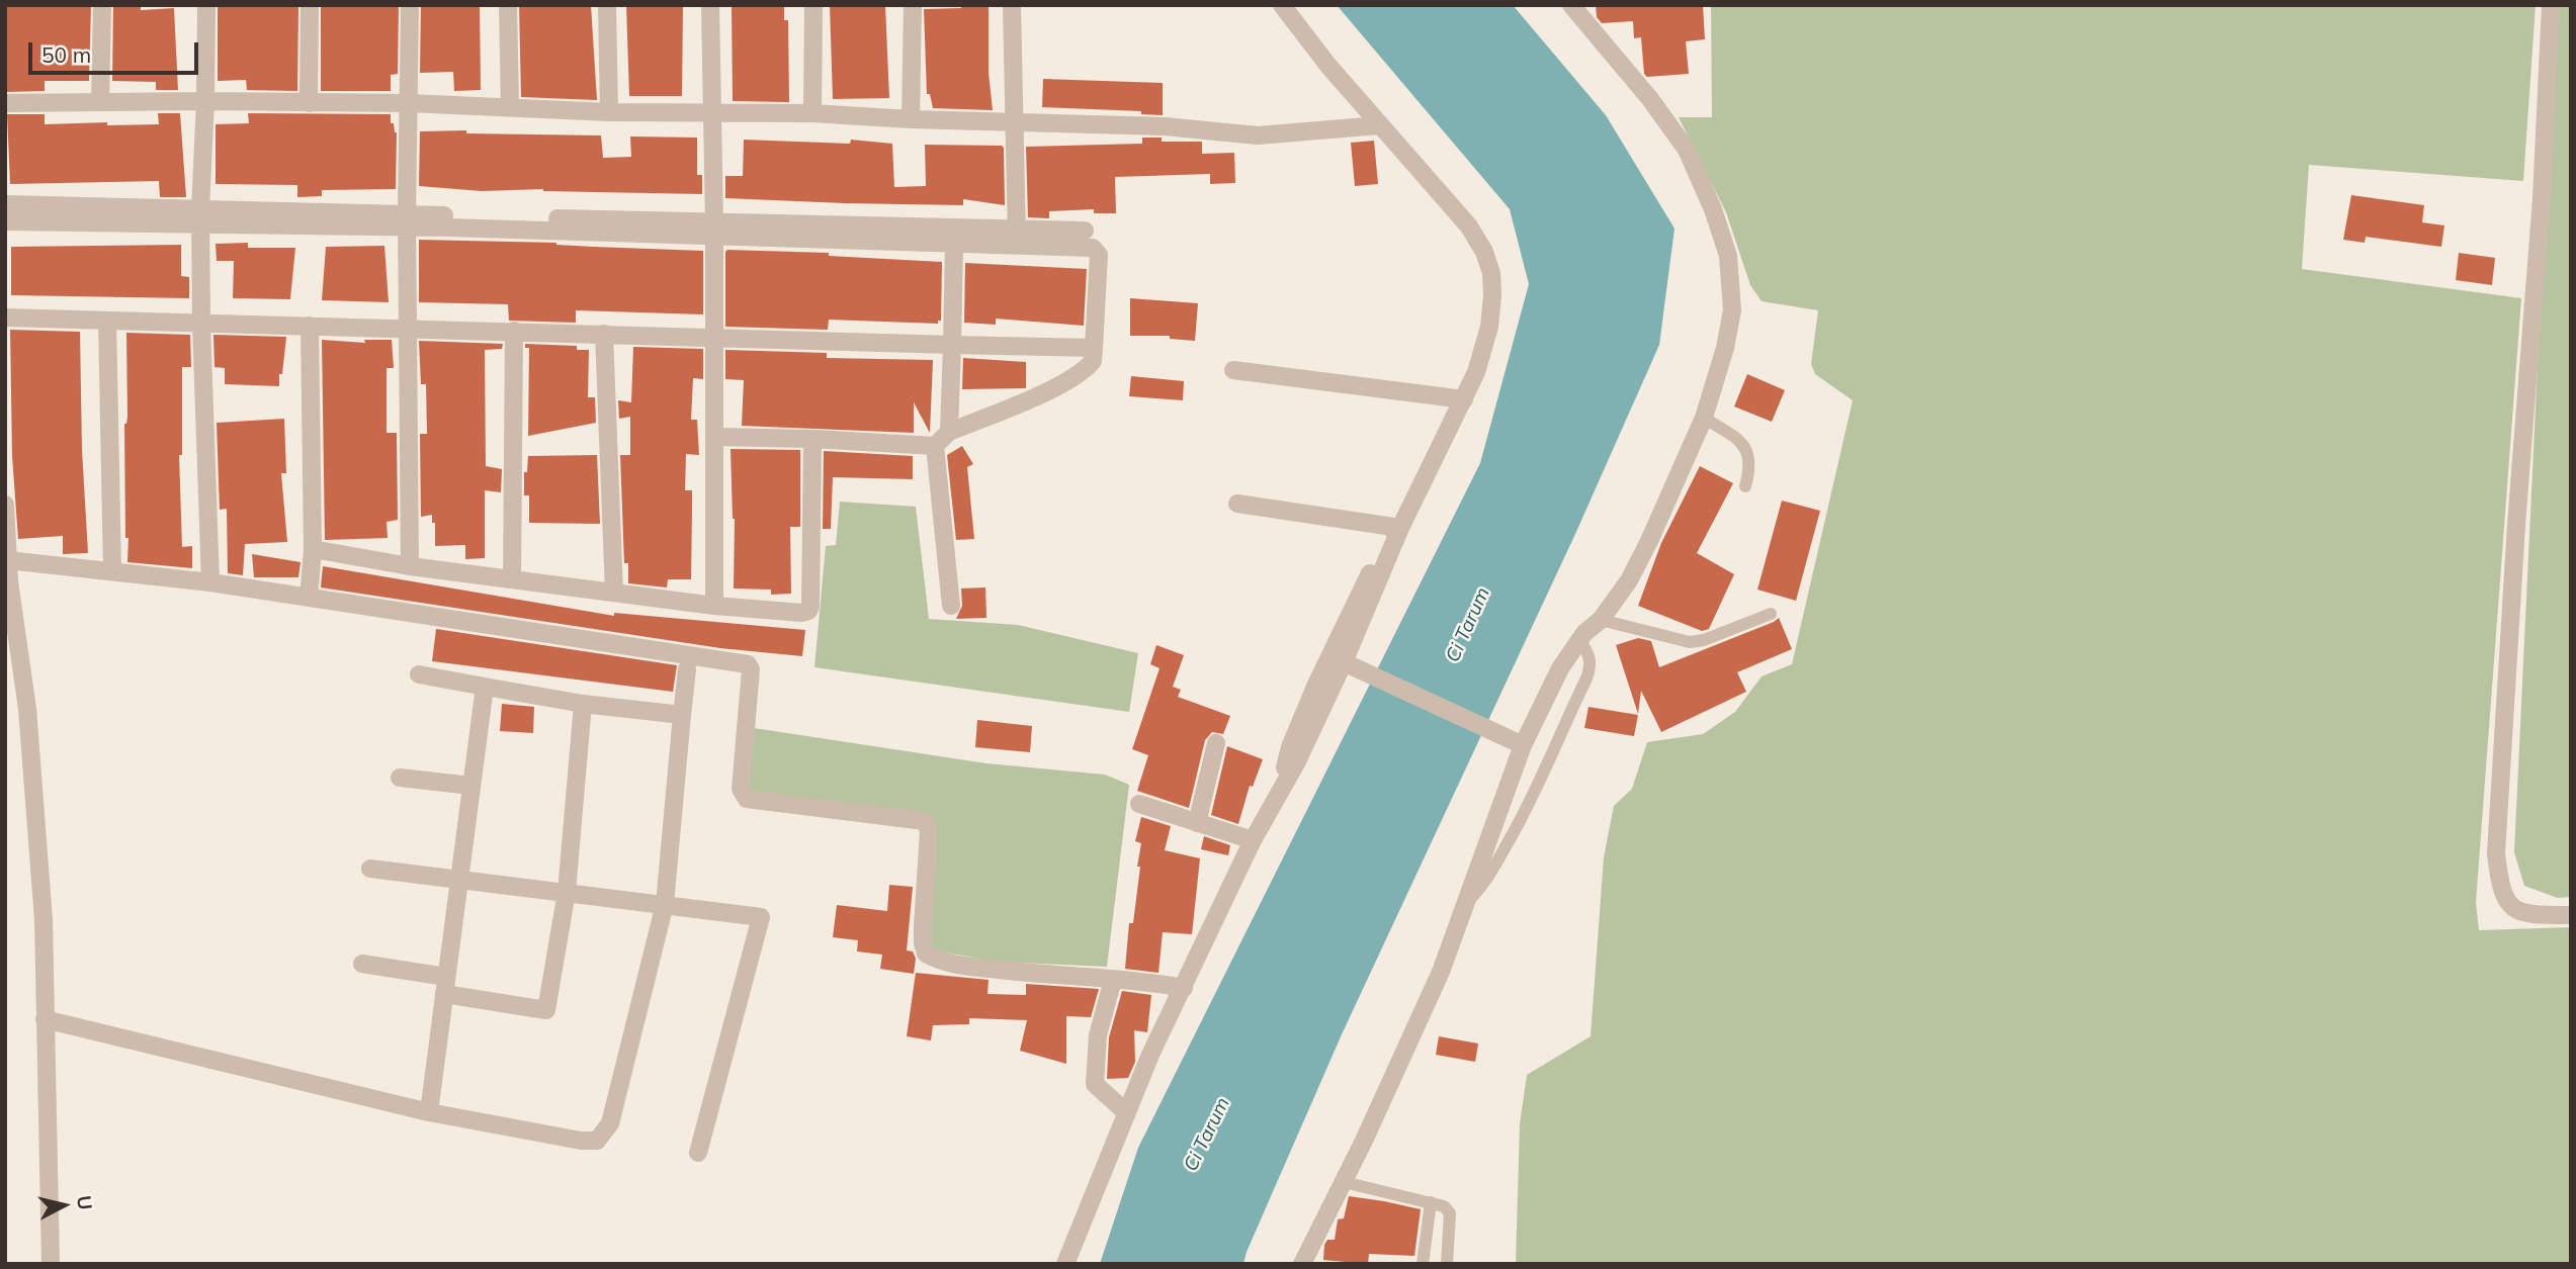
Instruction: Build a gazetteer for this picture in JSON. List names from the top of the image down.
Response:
{
  "water": ["Ci Tarum"],
  "scale_bar": "50 m",
  "north": "right"
}
